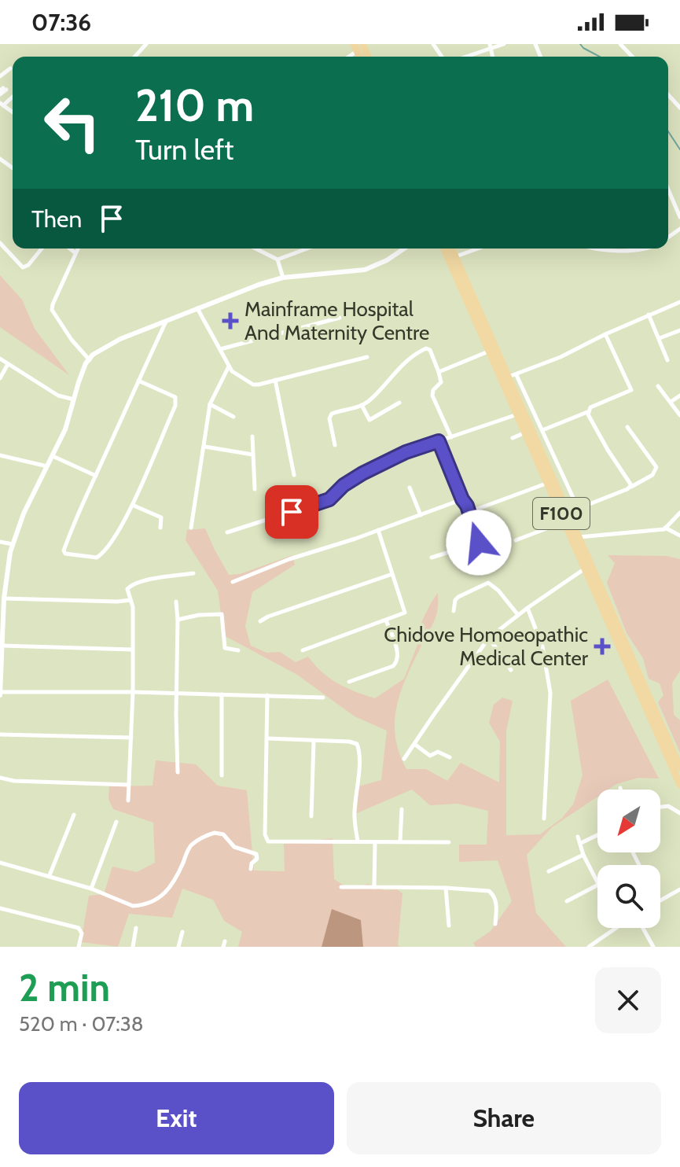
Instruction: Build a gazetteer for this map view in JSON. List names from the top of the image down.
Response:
{
  "streets": {
    "highway": ["F100"]
  },
  "places": {
    "health": ["Mainframe Hospital And Maternity Centre", "Chidove Homoeopathic Medical Center"]
  },
  "north": "bottom left",
  "page": {
    "status": "07:36",
    "turn": ["210 m", "Turn left"],
    "then": "Then",
    "heading": ["2 min", "520 m · 07:38"],
    "buttons": ["Exit", "Share"]
  }
}
